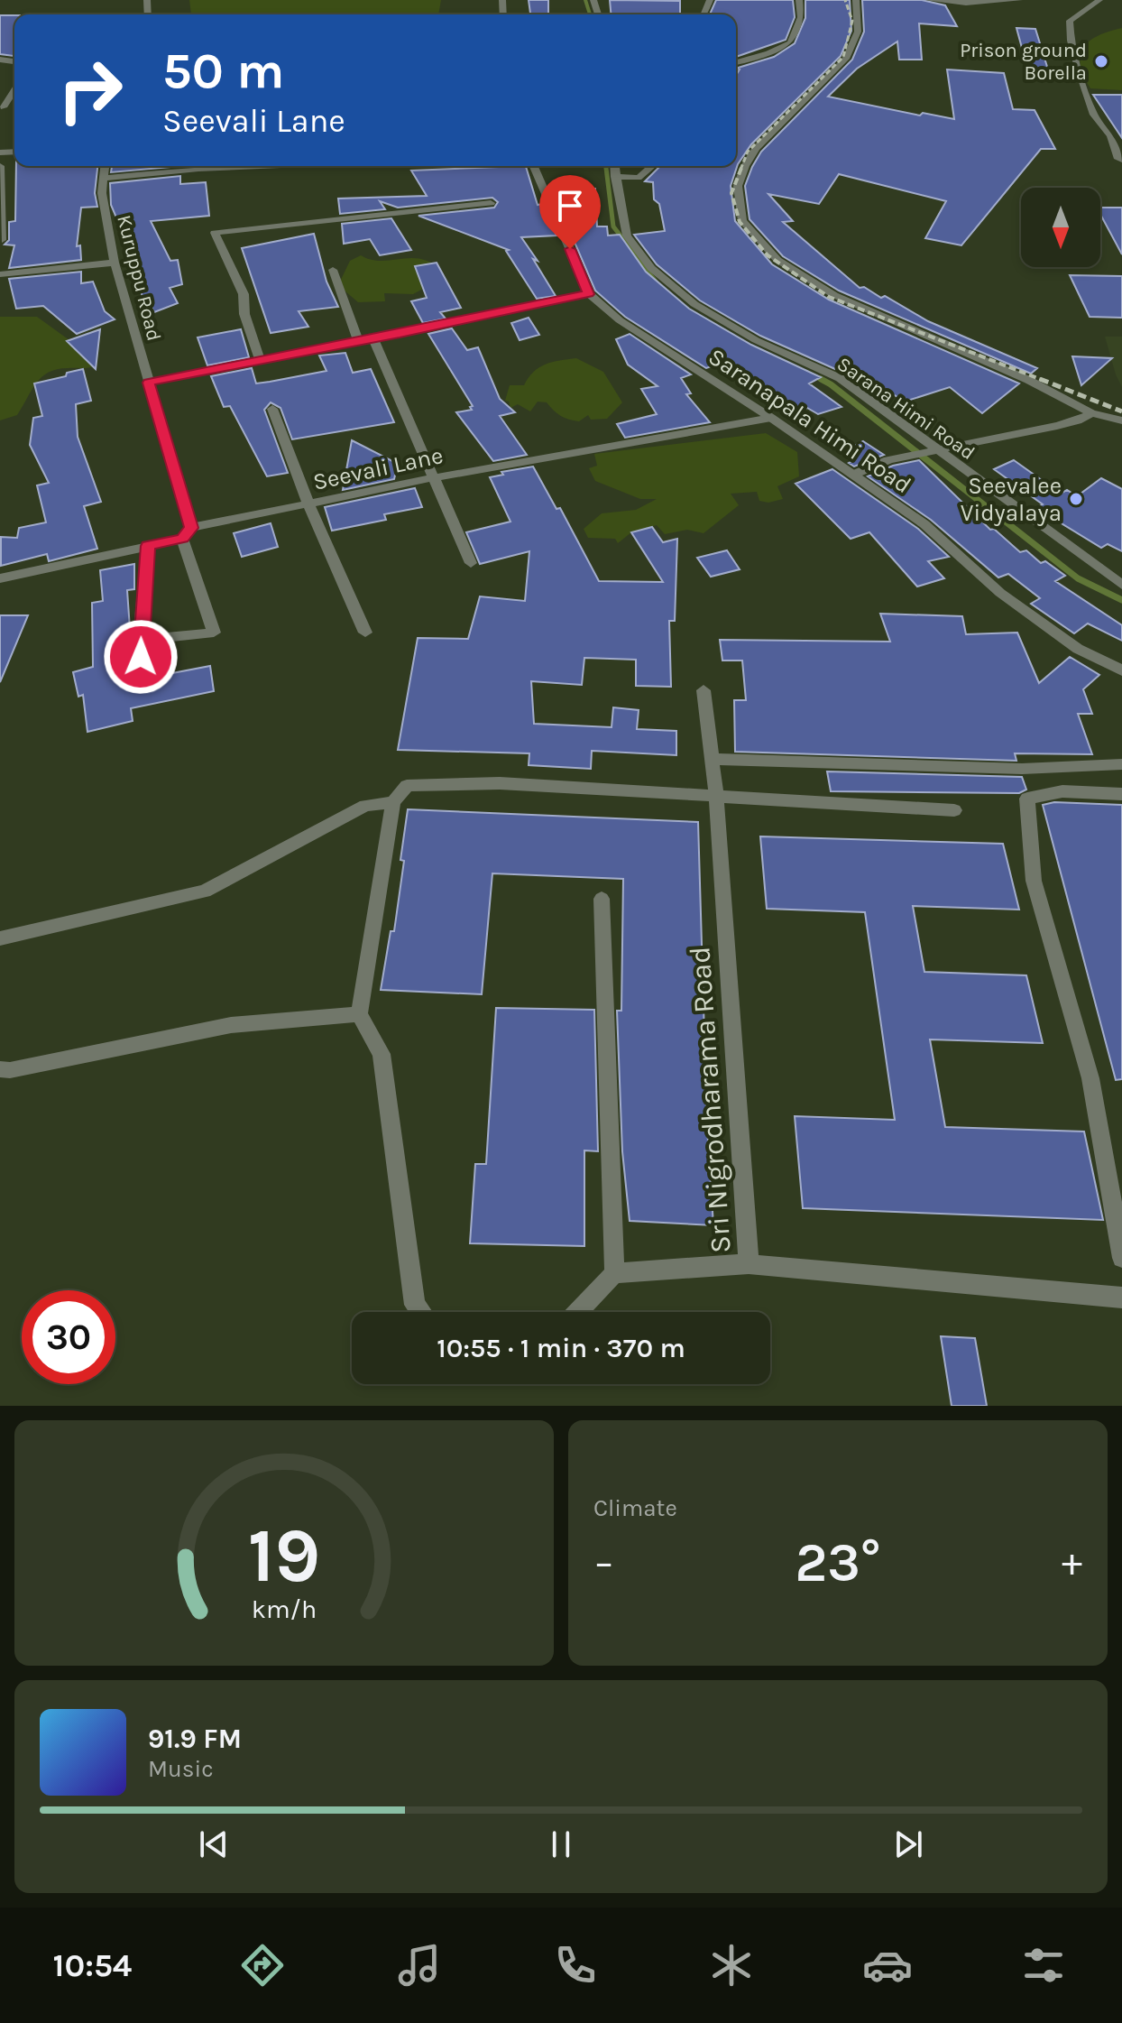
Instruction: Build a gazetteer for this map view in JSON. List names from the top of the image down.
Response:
{
  "streets": {
    "street": [
      "Kuruppu Road",
      "Sarana Himi Road",
      "Saranapala Himi Road",
      "Seevali Lane",
      "Sri Nigrodharama Road"
    ]
  },
  "crossings": [
    ["Kuruppu Road", "Seevali Lane"],
    ["Saranapala Himi Road", "Seevali Lane"]
  ],
  "places": ["Prison ground Borella", "Seevalee Vidyalaya"],
  "north": "bottom",
  "page": {
    "turn": ["50 m", "Seevali Lane"],
    "limit": "30",
    "trip": "10:55 · 1 min · 370 m",
    "tile": "Climate",
    "heat": ["−", "23°", "+"],
    "song": ["91.9 FM", "Music"],
    "tabs": "10:54",
    "gauge": ["19", "km/h"]
  }
}
